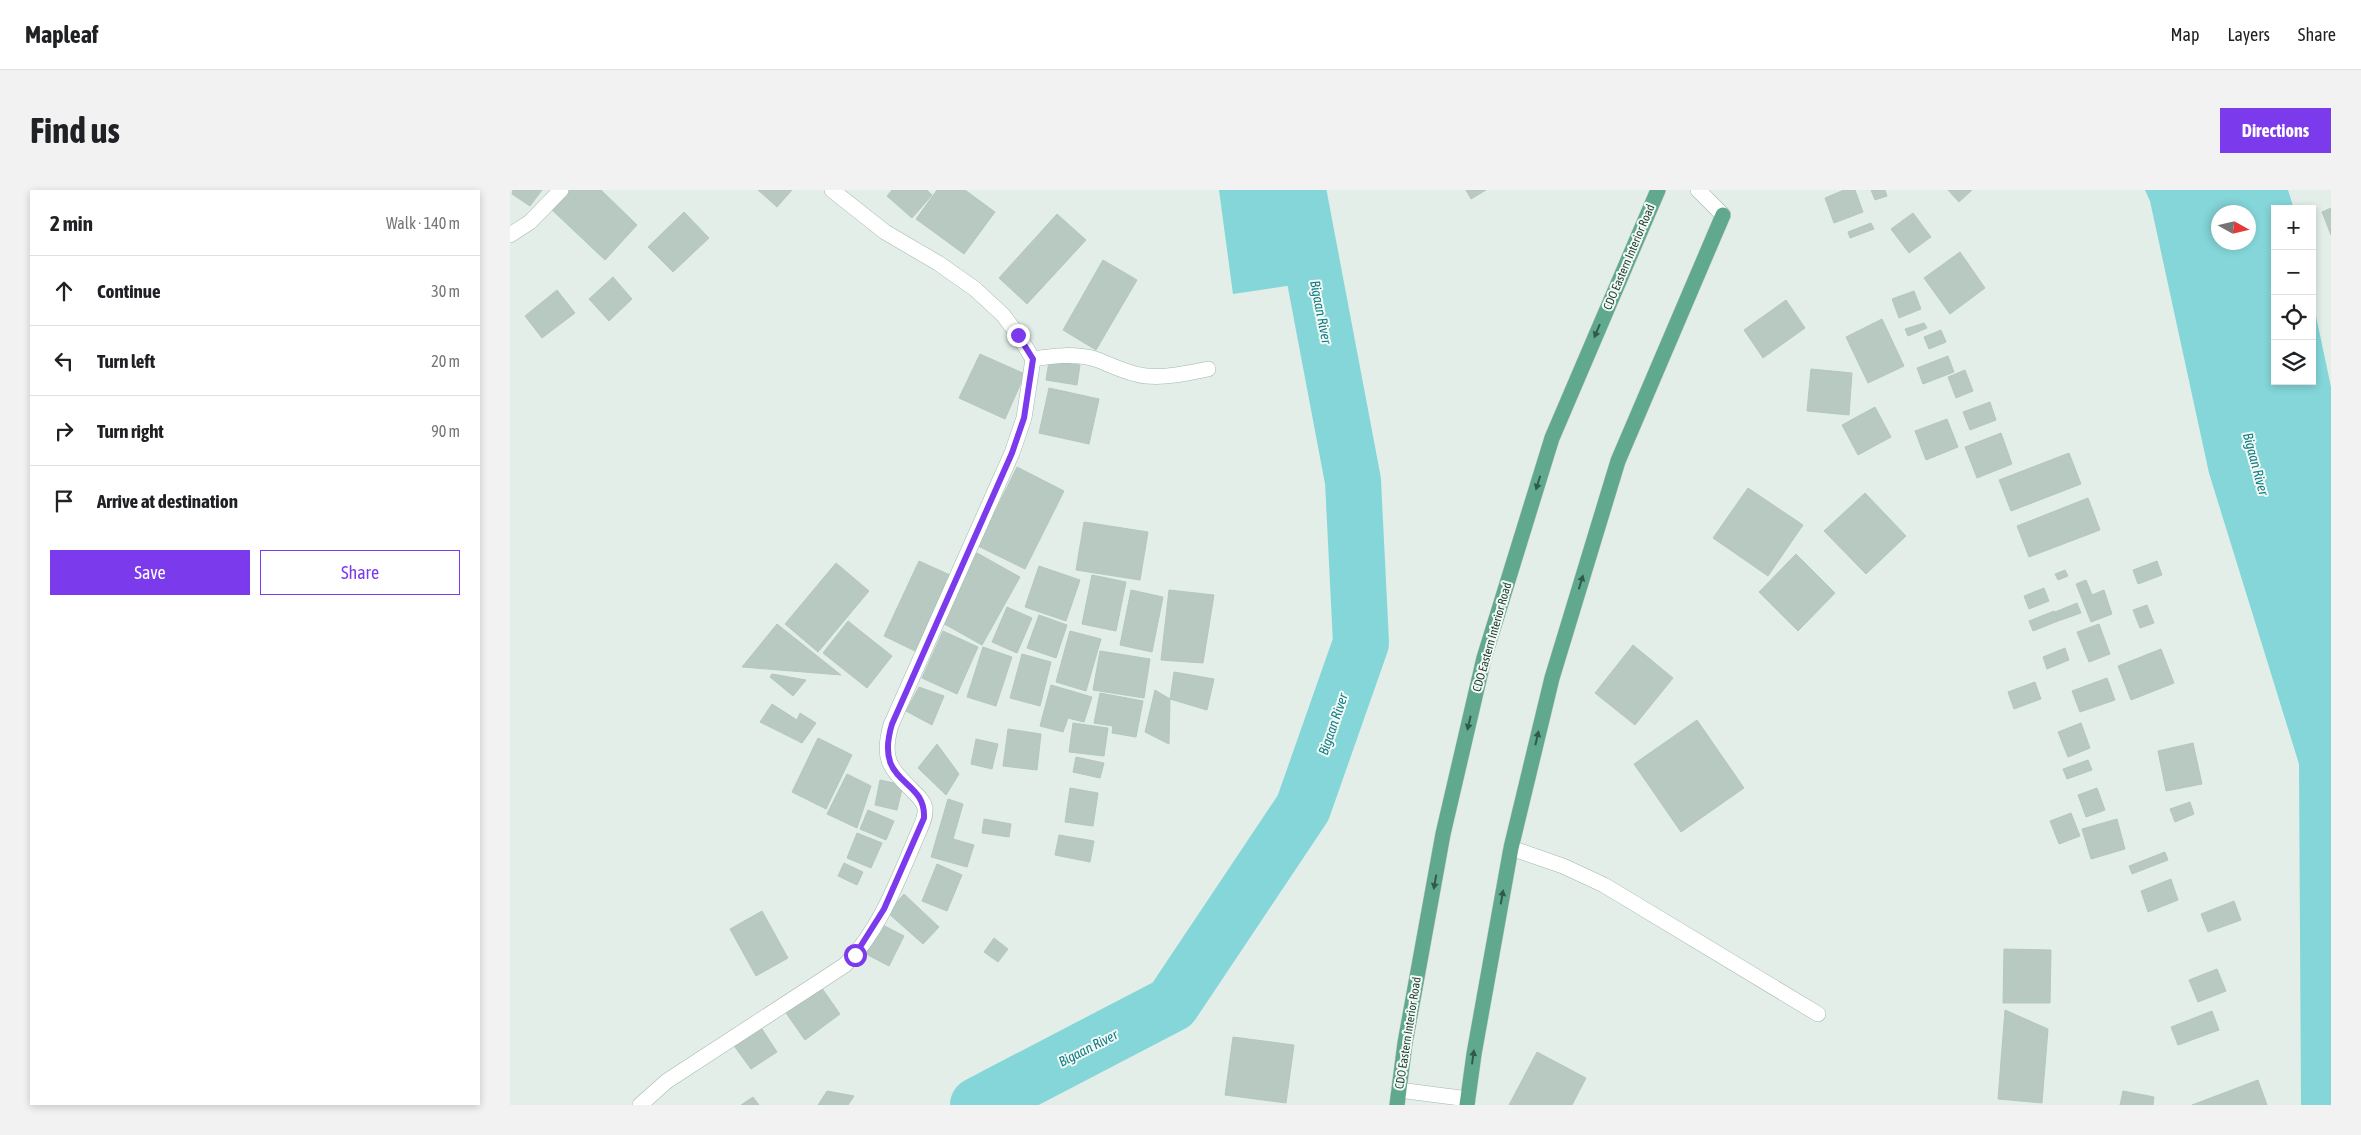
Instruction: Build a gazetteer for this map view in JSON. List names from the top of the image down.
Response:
{
  "streets": {
    "main road": ["CDO Eastern Interior Road"]
  },
  "water": ["Bigaan River"],
  "north": "right",
  "page": {
    "header": "Mapleaf",
    "nav": ["Map", "Layers", "Share"],
    "buttons": [
      "Directions",
      ["Save", "Share"]
    ],
    "title": "Find us",
    "heading": ["2 min", "Walk · 140 m"],
    "map_buttons": ["+", "−"],
    "list": [
      ["Continue", "30 m"],
      ["Turn left", "20 m"],
      ["Turn right", "90 m"],
      "Arrive at destination"
    ]
  }
}
